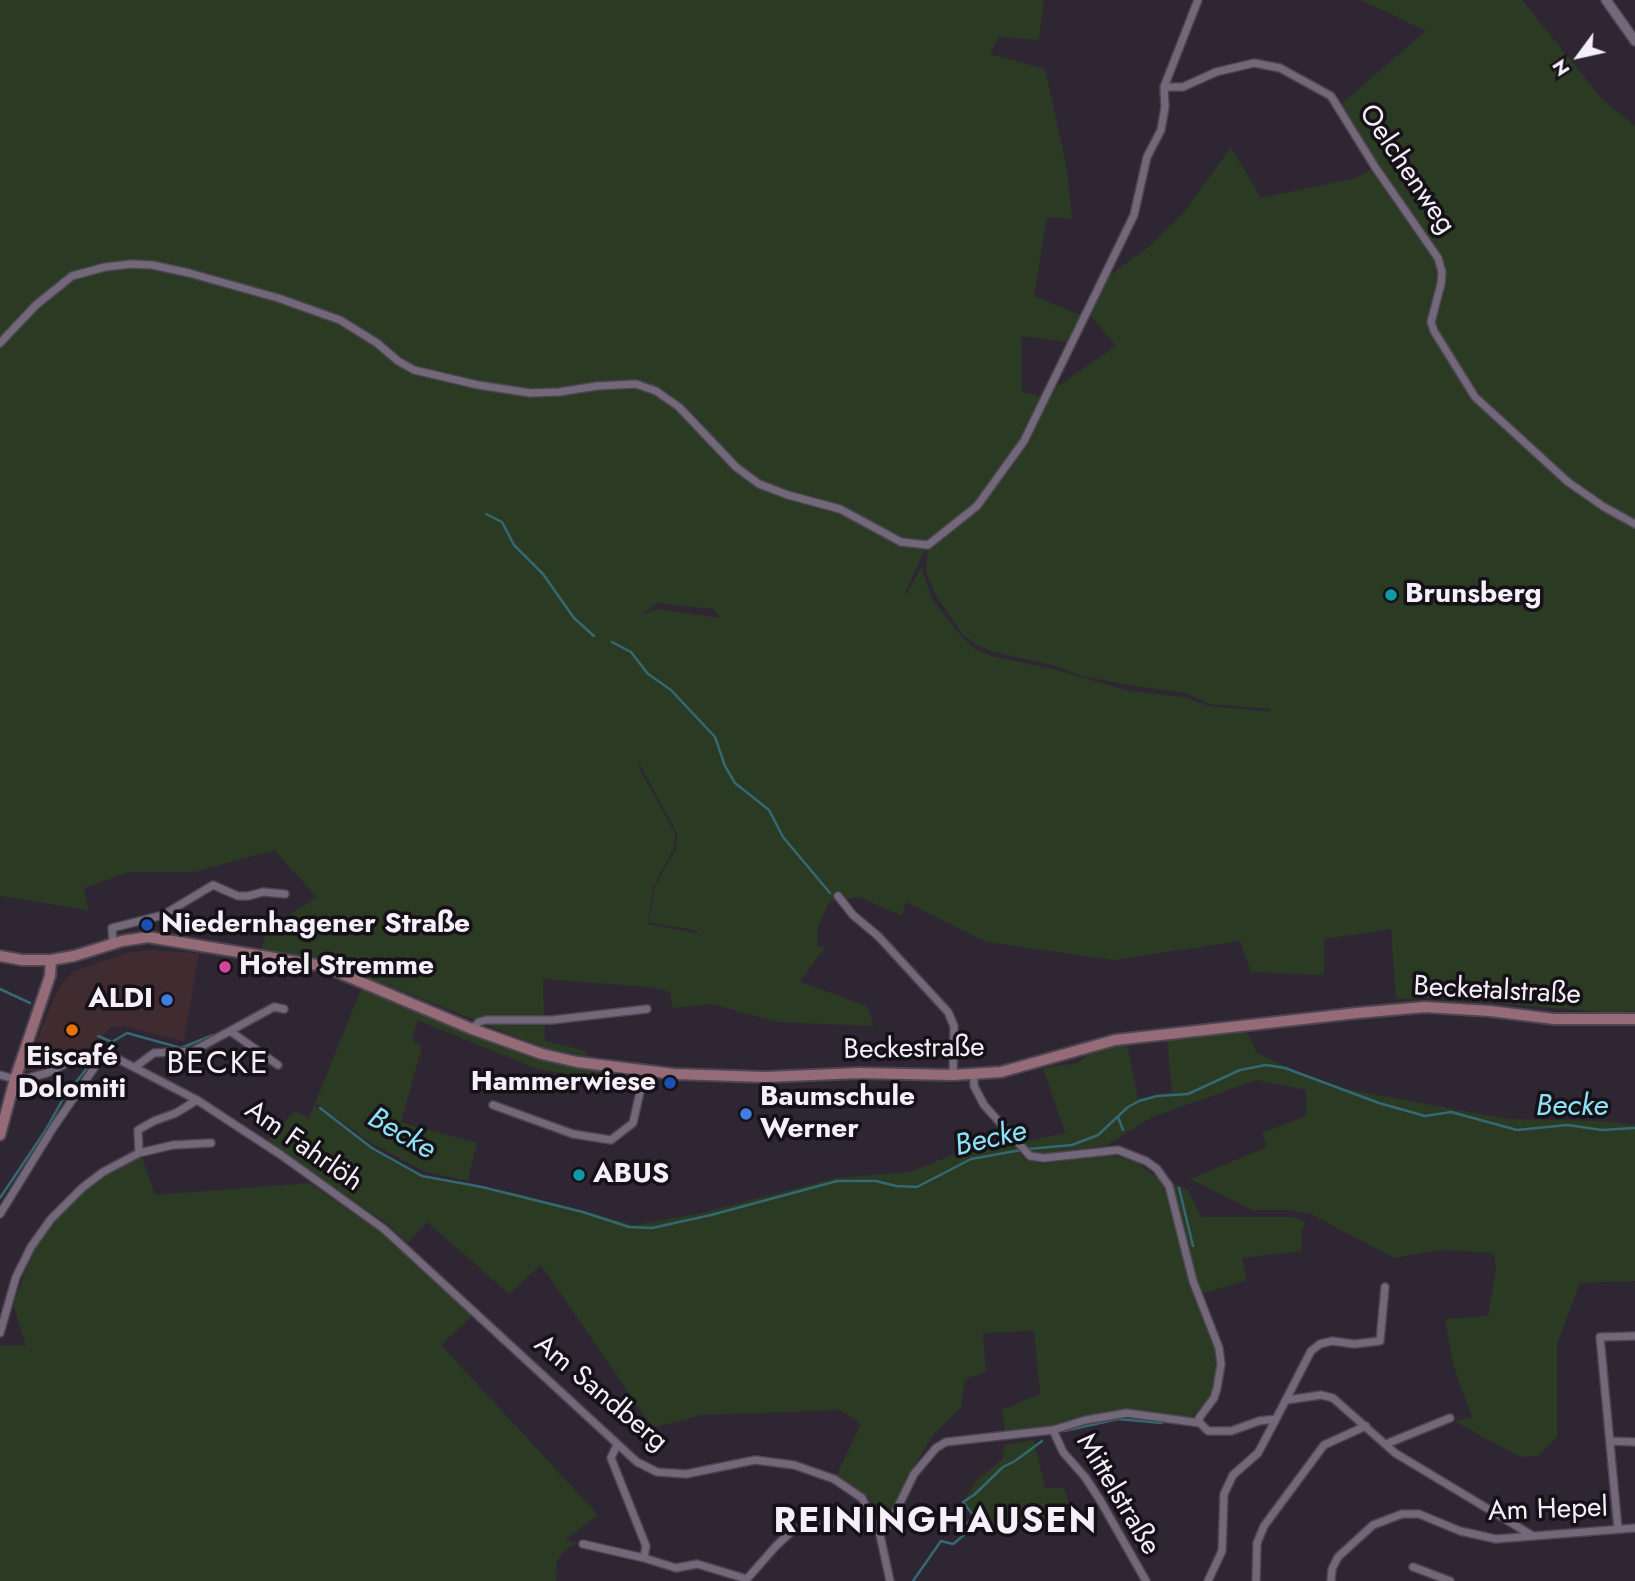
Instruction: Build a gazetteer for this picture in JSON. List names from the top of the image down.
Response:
{
  "streets": {
    "main road": ["Becketalstraße", "Beckestraße"],
    "street": [
      "Oelchenweg",
      "Am Fahrlöh",
      "Am Sandberg",
      "Mittelstraße",
      "Am Hepel"
    ]
  },
  "crossings": [
    ["Becketalstraße", "Beckestraße"],
    ["Am Fahrlöh", "Am Sandberg"]
  ],
  "districts": ["BECKE", "REININGHAUSEN"],
  "water": ["Becke"],
  "places": [
    "Brunsberg",
    "Niedernhagener Straße",
    "Hotel Stremme",
    "ALDI",
    "Eiscafé Dolomiti",
    "Hammerwiese",
    "Baumschule Werner",
    "ABUS"
  ],
  "north": "bottom left"
}
